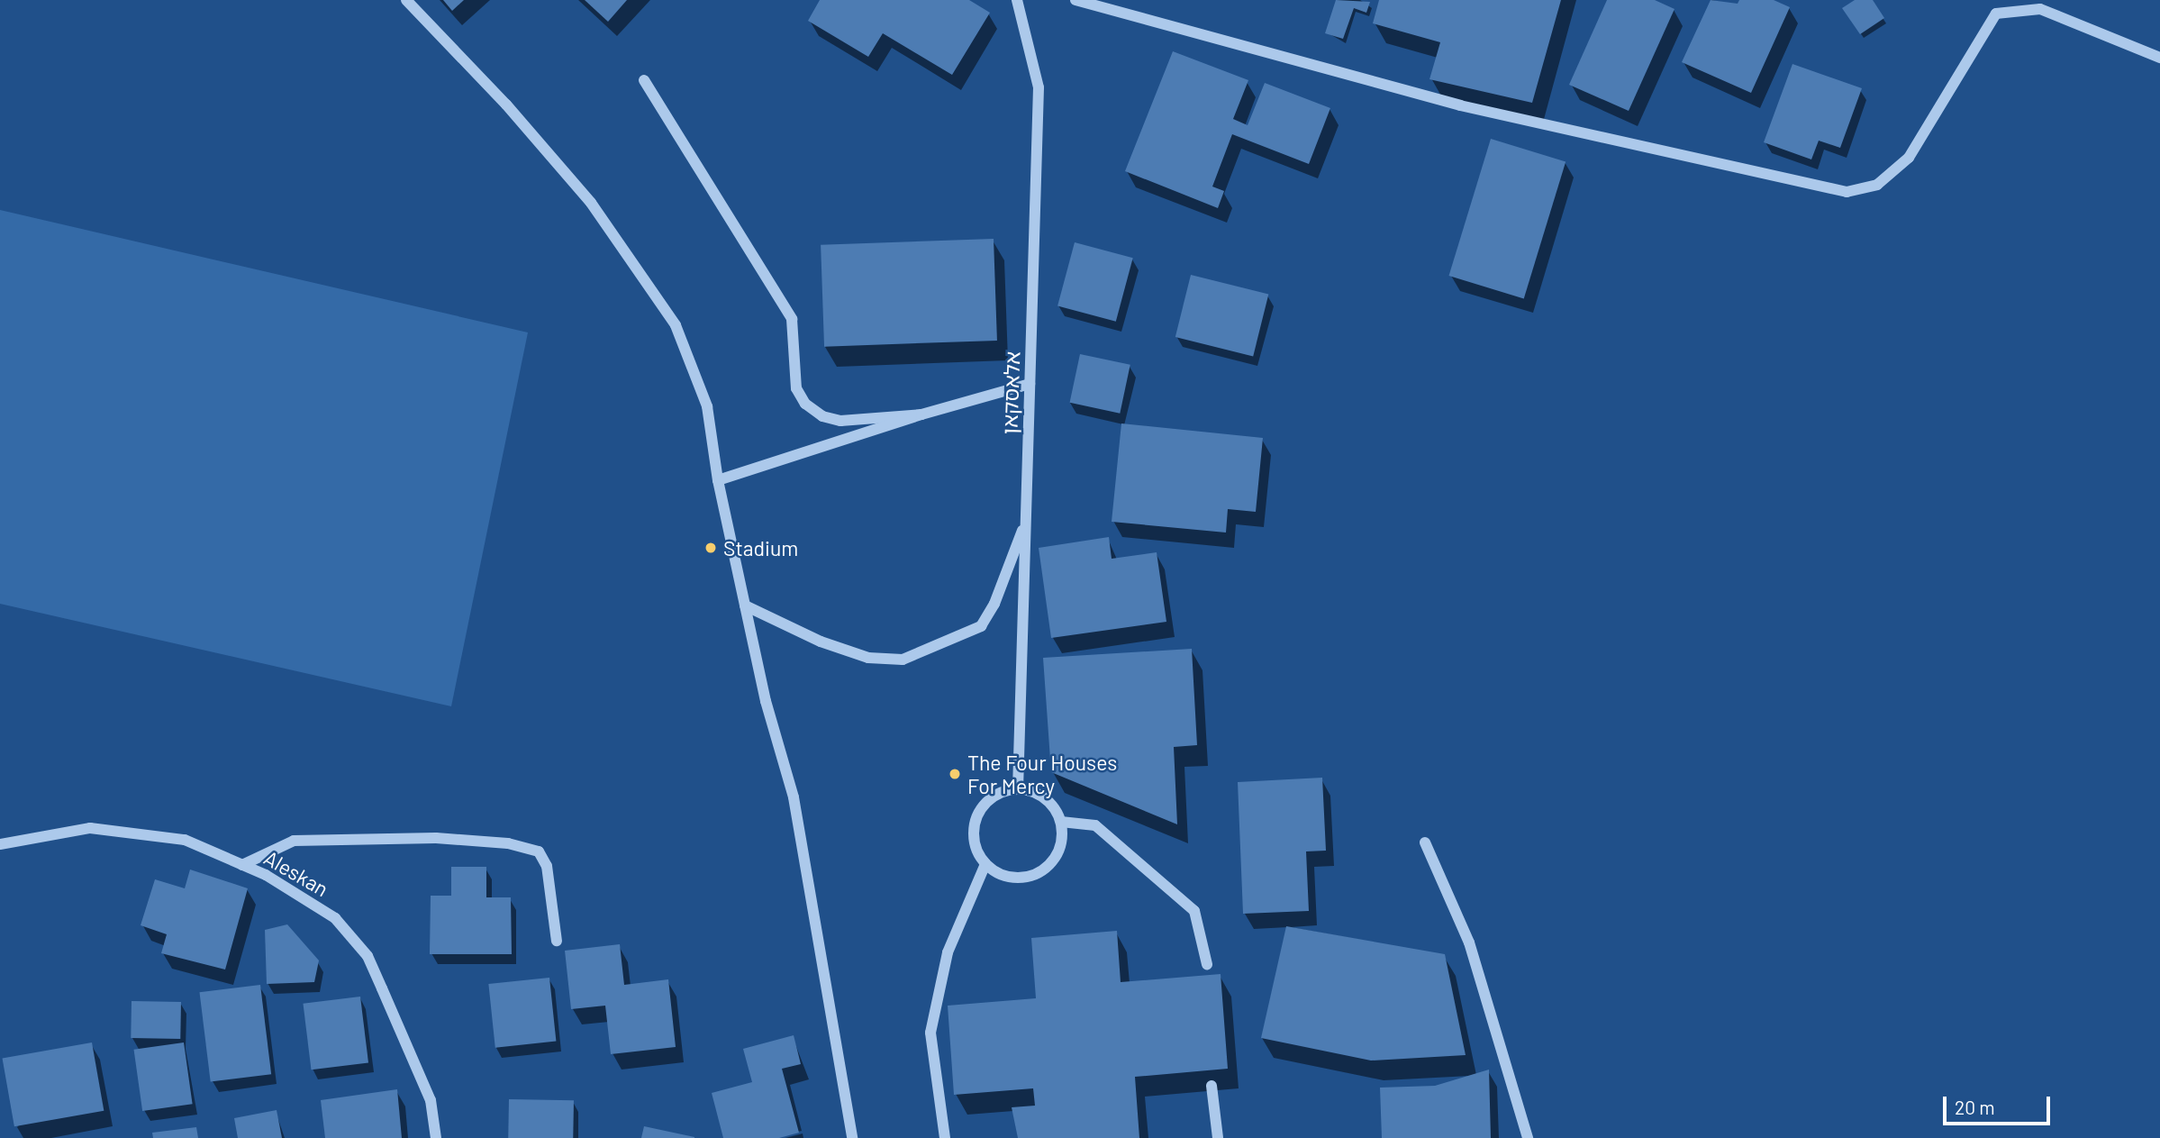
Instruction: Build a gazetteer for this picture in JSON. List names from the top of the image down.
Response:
{
  "streets": {
    "street": ["אלאסקאן", "Aleskan"]
  },
  "places": ["Stadium", "The Four Houses For Mercy"],
  "scale_bar": "20 m"
}
